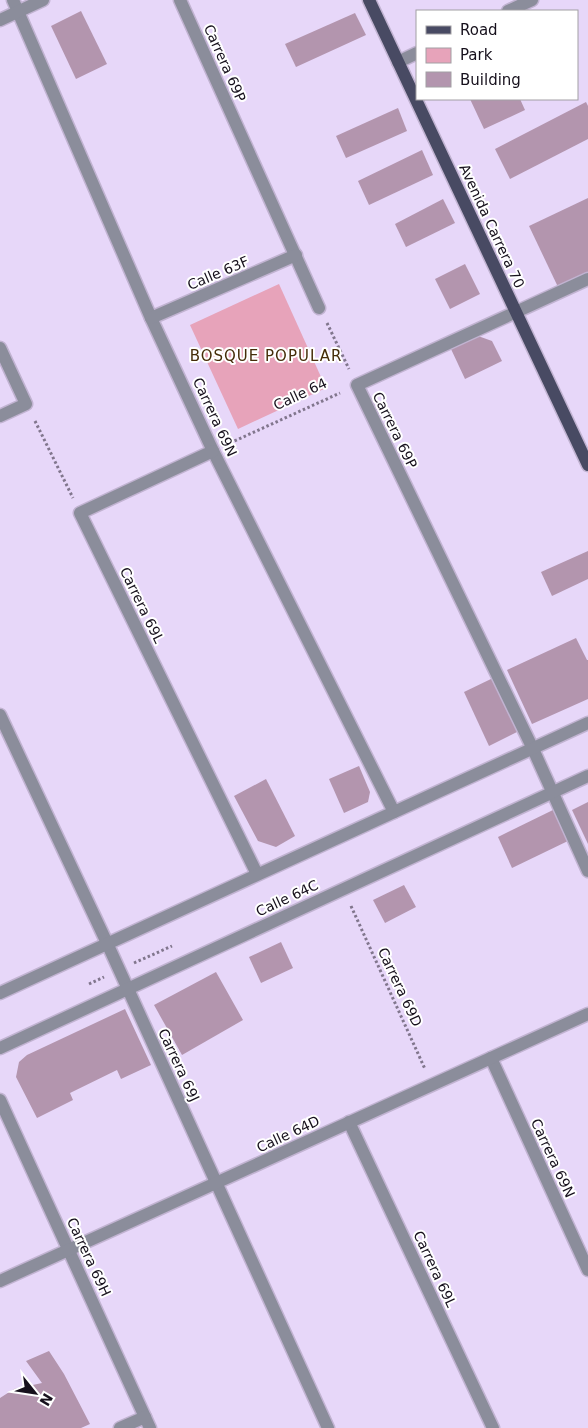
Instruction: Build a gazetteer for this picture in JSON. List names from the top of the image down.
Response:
{
  "streets": {
    "main road": ["Avenida Carrera 70"],
    "street": [
      "Carrera 69P",
      "Calle 63F",
      "Carrera 69N",
      "Carrera 69L",
      "Calle 64C",
      "Carrera 69J",
      "Calle 64D",
      "Carrera 69H"
    ],
    "path": ["Calle 64", "Carrera 69D"]
  },
  "crossings": [
    ["Carrera 69P", "Calle 63F"],
    ["Carrera 69P", "Calle 64"],
    ["Carrera 69P", "Calle 64C"],
    ["Calle 63F", "Carrera 69N"],
    ["Calle 64", "Carrera 69N"],
    ["Carrera 69N", "Calle 64D"],
    ["Carrera 69L", "Calle 64D"],
    ["Calle 64C", "Carrera 69J"],
    ["Carrera 69D", "Calle 64D"],
    ["Carrera 69J", "Calle 64D"],
    ["Calle 64D", "Carrera 69H"]
  ],
  "districts": ["BOSQUE POPULAR"],
  "legend": ["Road", "Park", "Building"],
  "north": "bottom right"
}
